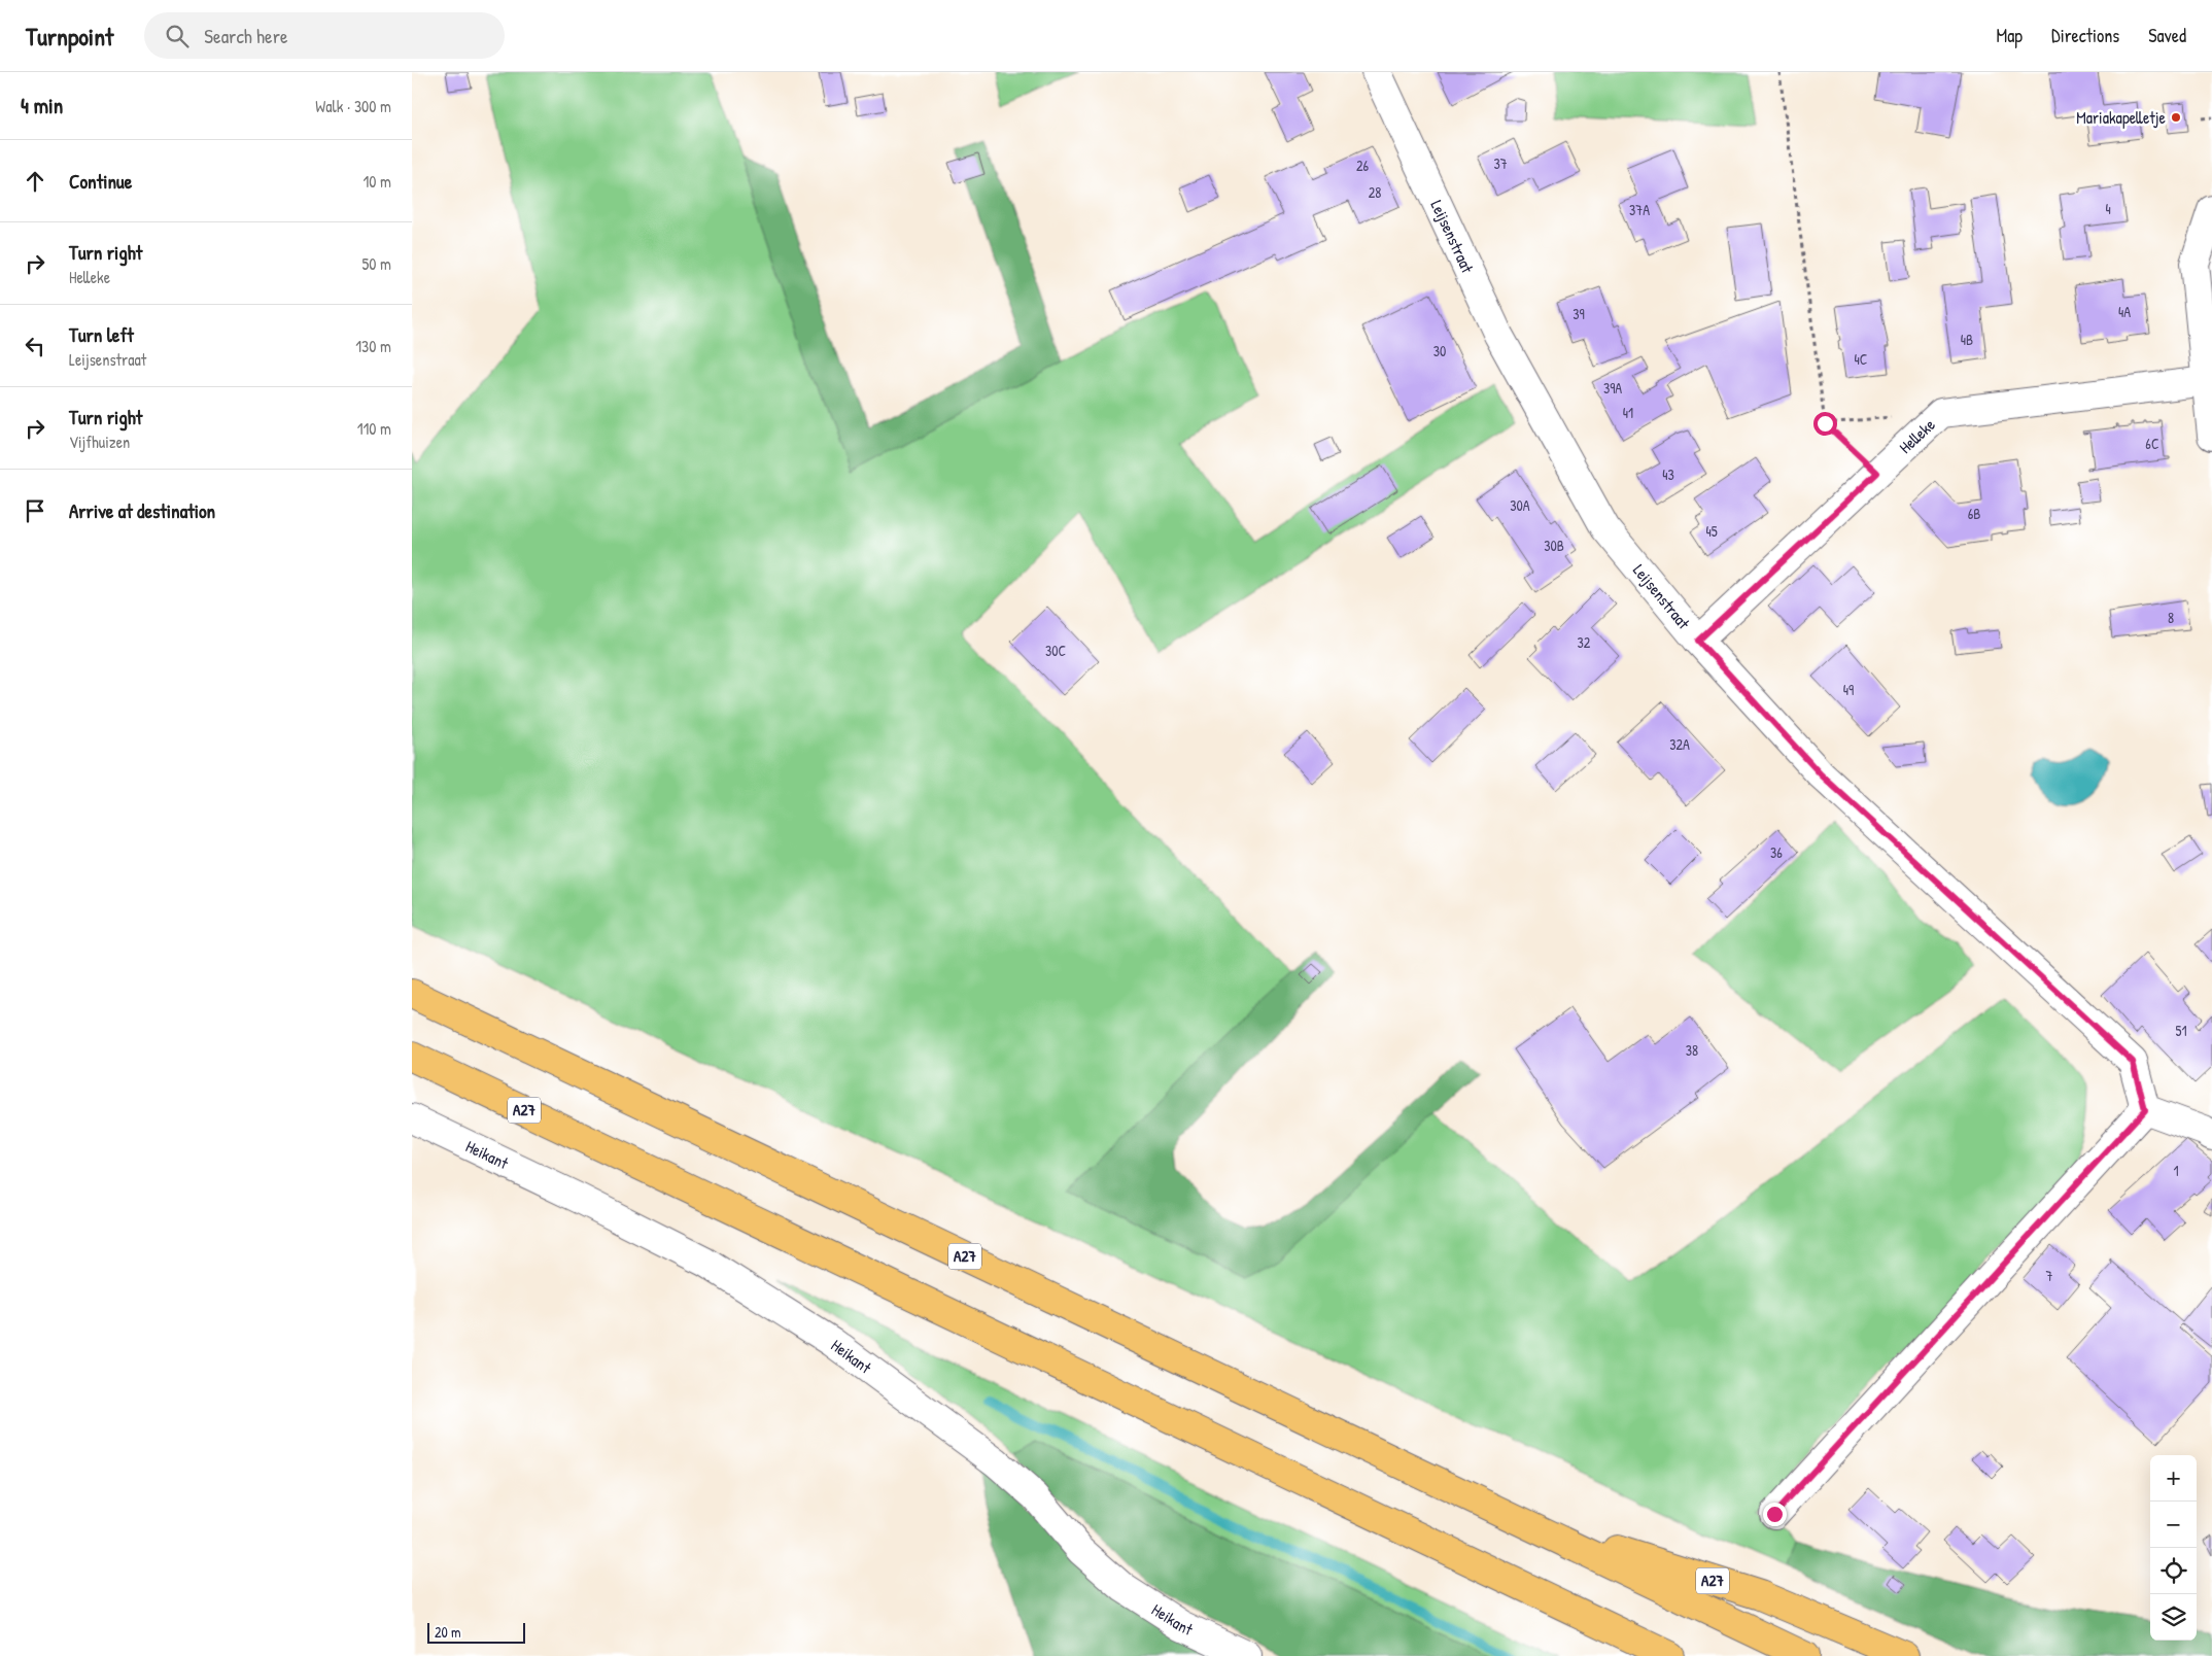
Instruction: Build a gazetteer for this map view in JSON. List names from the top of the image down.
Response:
{
  "streets": {
    "highway": ["A27"],
    "street": ["Leijsenstraat", "Helleke", "Heikant"]
  },
  "crossings": [
    ["Leijsenstraat", "Helleke"]
  ],
  "places": ["Mariakapelletje"],
  "house_numbers": [
    "37",
    "26",
    "28",
    "4",
    "37A",
    "4A",
    "39",
    "4B",
    "30",
    "4C",
    "39A",
    "41",
    "6C",
    "43",
    "30A",
    "6B",
    "45",
    "30B",
    "8",
    "32",
    "30C",
    "49",
    "32A",
    "36",
    "51",
    "38",
    "1",
    "7"
  ],
  "scale_bar": "20 m",
  "page": {
    "header": "Turnpoint",
    "search": "Search here",
    "nav": ["Map", "Directions", "Saved"],
    "heading": ["4 min", "Walk · 300 m"],
    "list": [
      ["Continue", "10 m"],
      ["Turn right", "Helleke", "50 m"],
      ["Turn left", "Leijsenstraat", "130 m"],
      ["Turn right", "Vijfhuizen", "110 m"],
      "Arrive at destination"
    ],
    "map_buttons": ["+", "−"],
    "scale": "20 m"
  }
}
